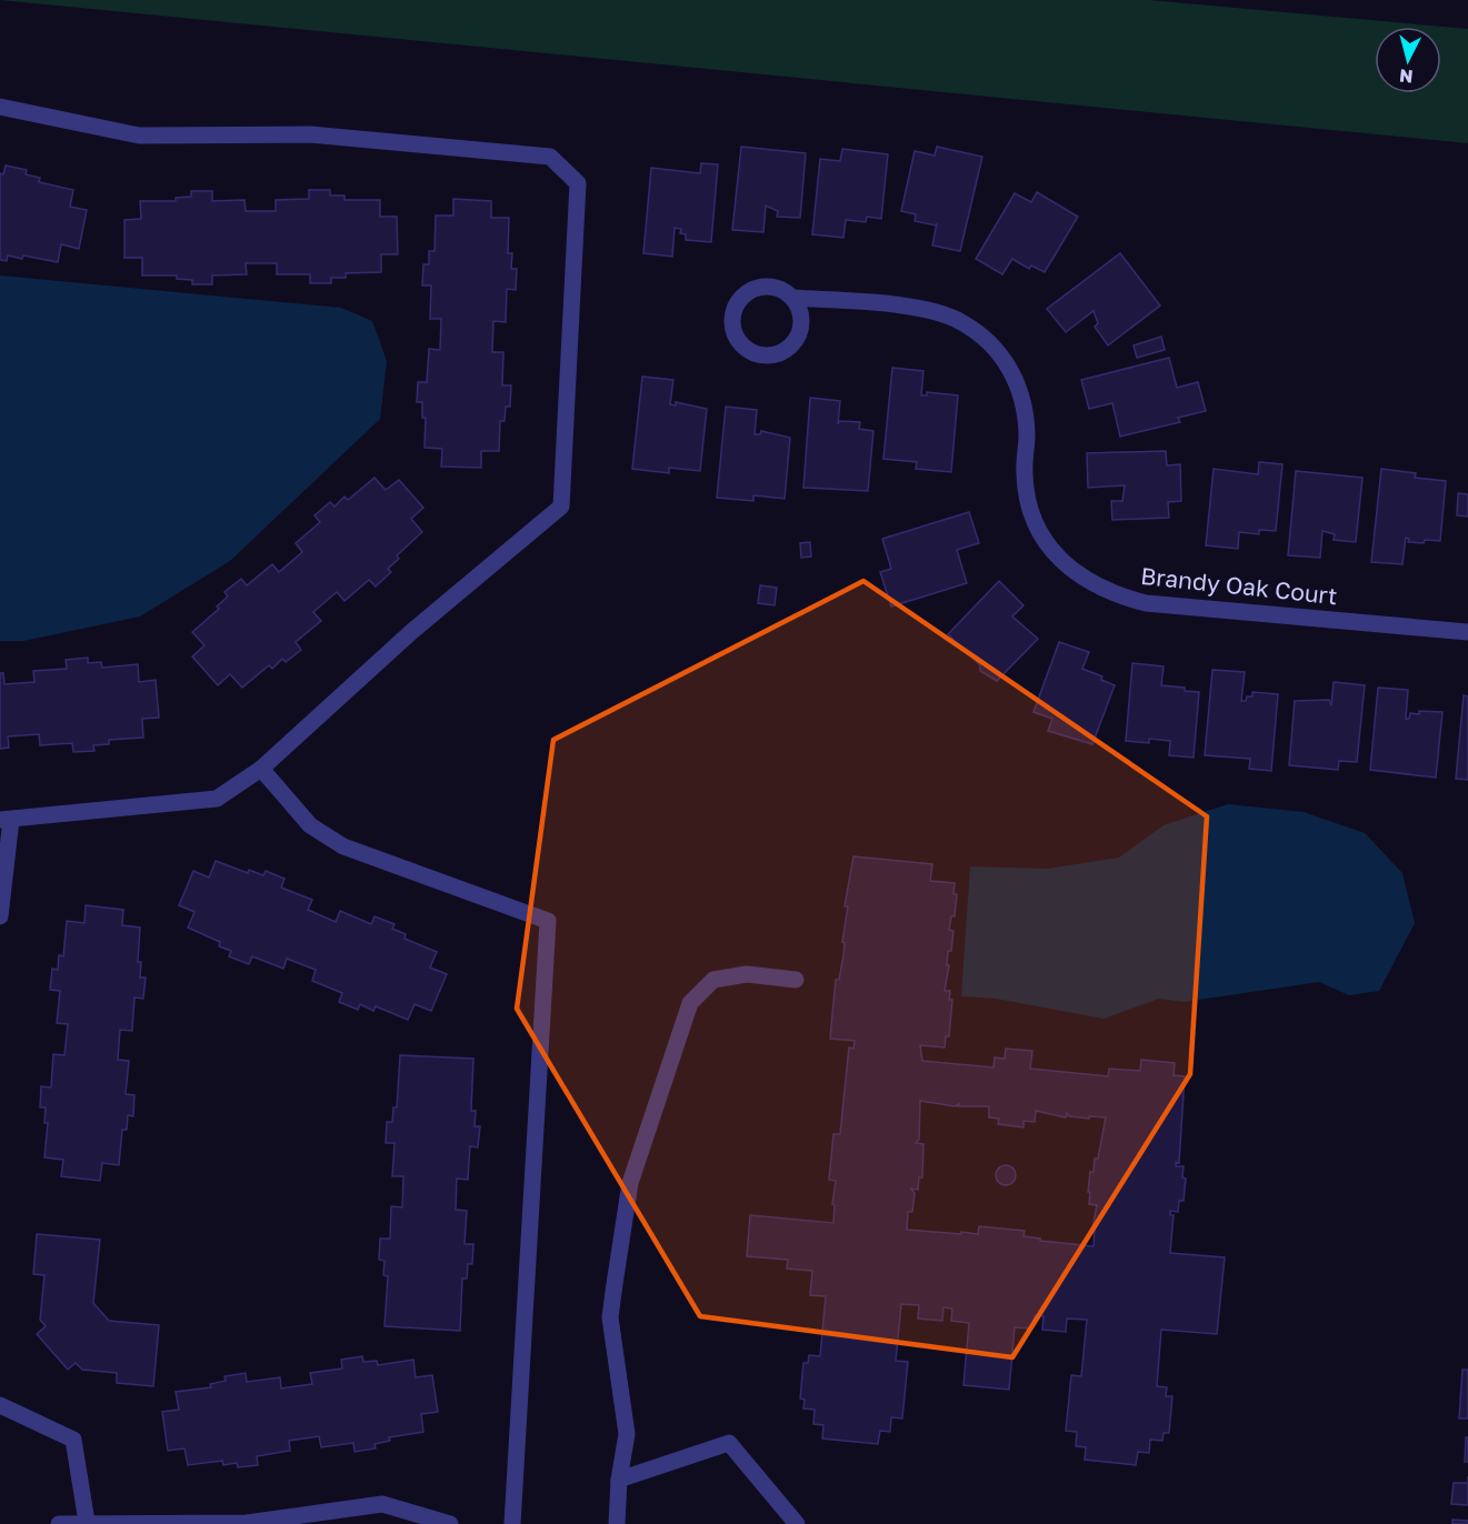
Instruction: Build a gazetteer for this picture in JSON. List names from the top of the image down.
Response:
{
  "streets": {
    "street": ["Brandy Oak Court"]
  },
  "north": "bottom"
}
